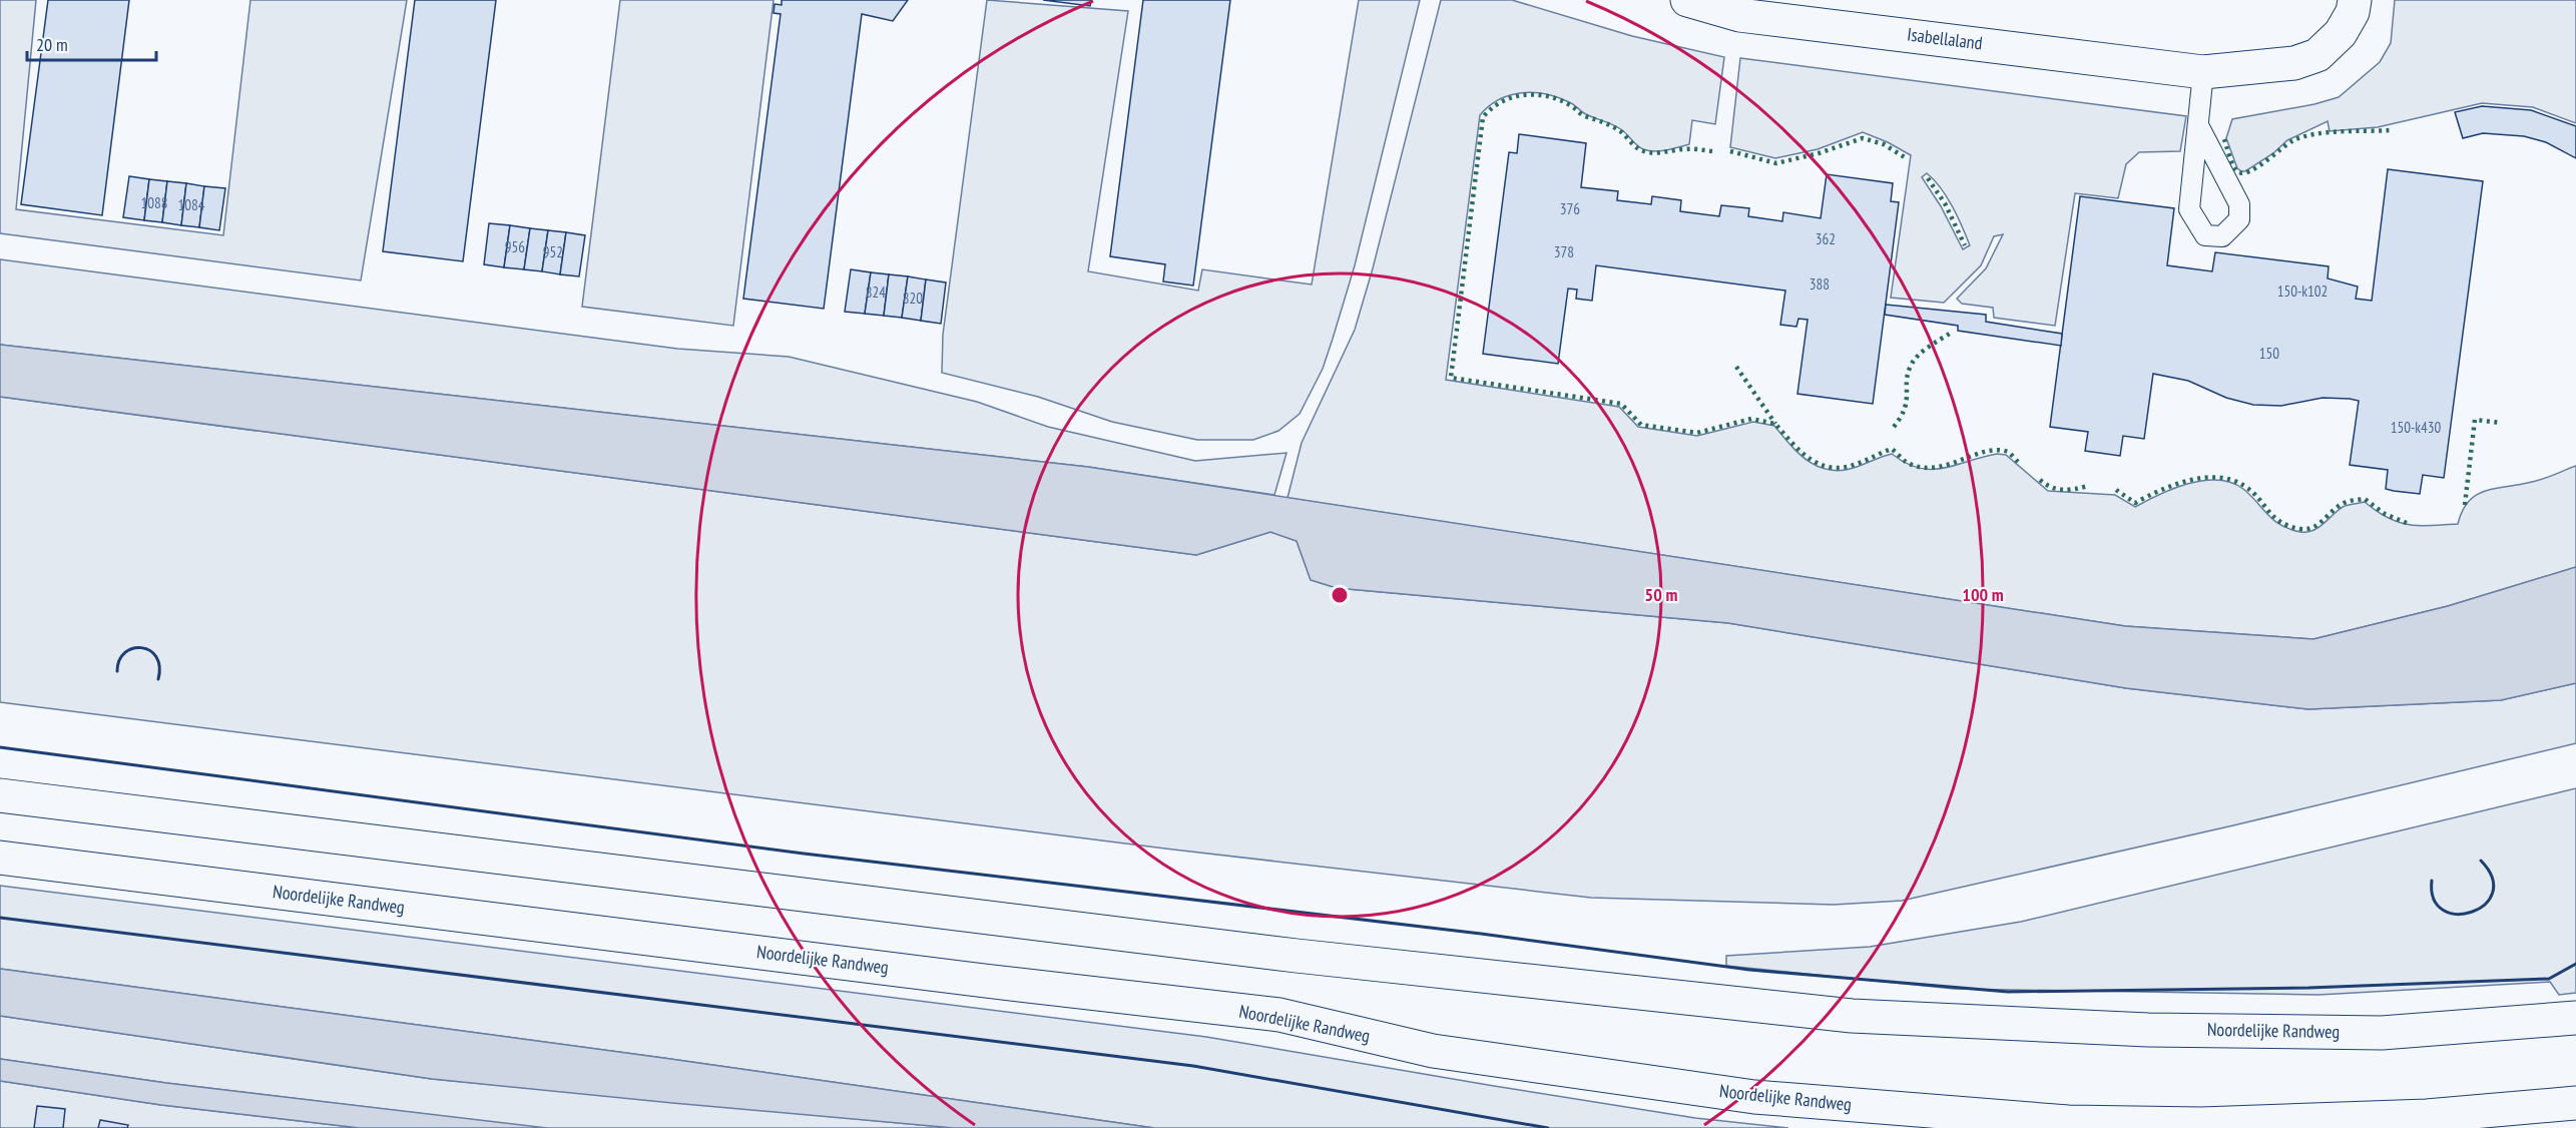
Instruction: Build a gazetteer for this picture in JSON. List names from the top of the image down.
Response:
{
  "streets": {
    "main road": ["Isabellaland", "Noordelijke Randweg"]
  },
  "house_numbers": [
    "1088",
    "1084",
    "376",
    "362",
    "956",
    "952",
    "378",
    "388",
    "150-k102",
    "824",
    "820",
    "150",
    "150-k430"
  ],
  "scale_bar": "20 m",
  "rings": ["50 m", "100 m"]
}
